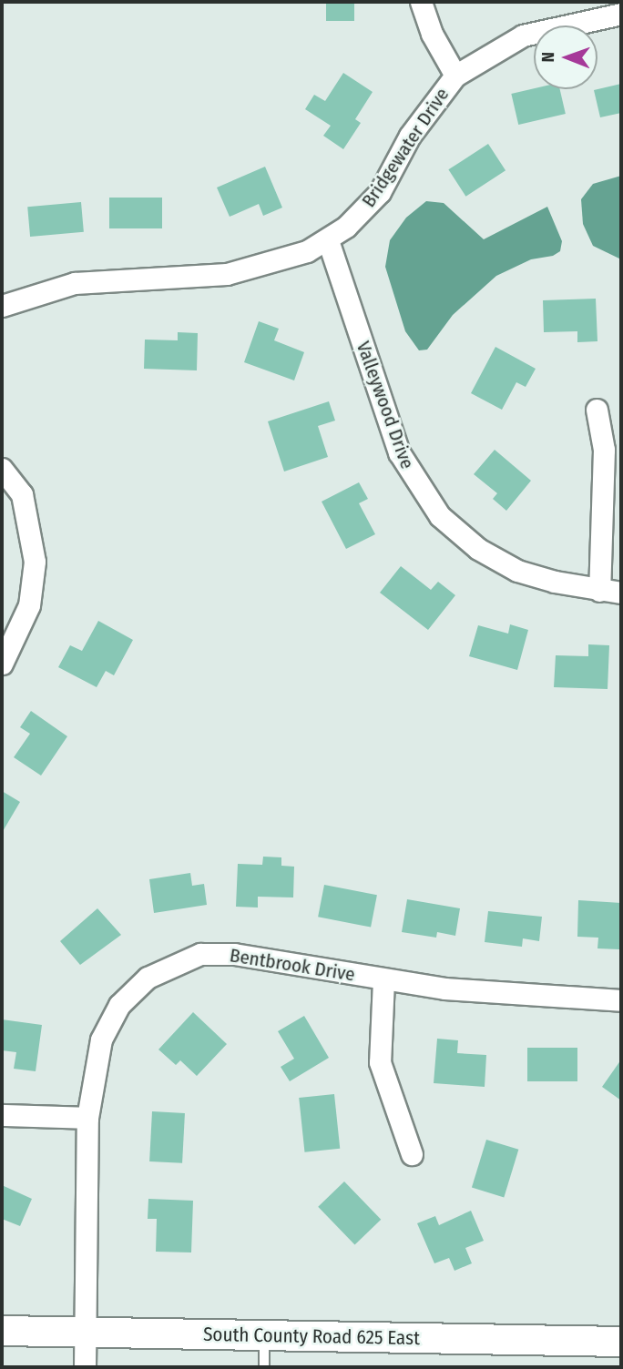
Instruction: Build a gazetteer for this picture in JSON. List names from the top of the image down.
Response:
{
  "streets": {
    "street": [
      "Bridgewater Drive",
      "Valleywood Drive",
      "Bentbrook Drive",
      "South County Road 625 East"
    ]
  },
  "crossings": [
    ["Bridgewater Drive", "Valleywood Drive"],
    ["Bentbrook Drive", "South County Road 625 East"]
  ],
  "north": "left"
}
